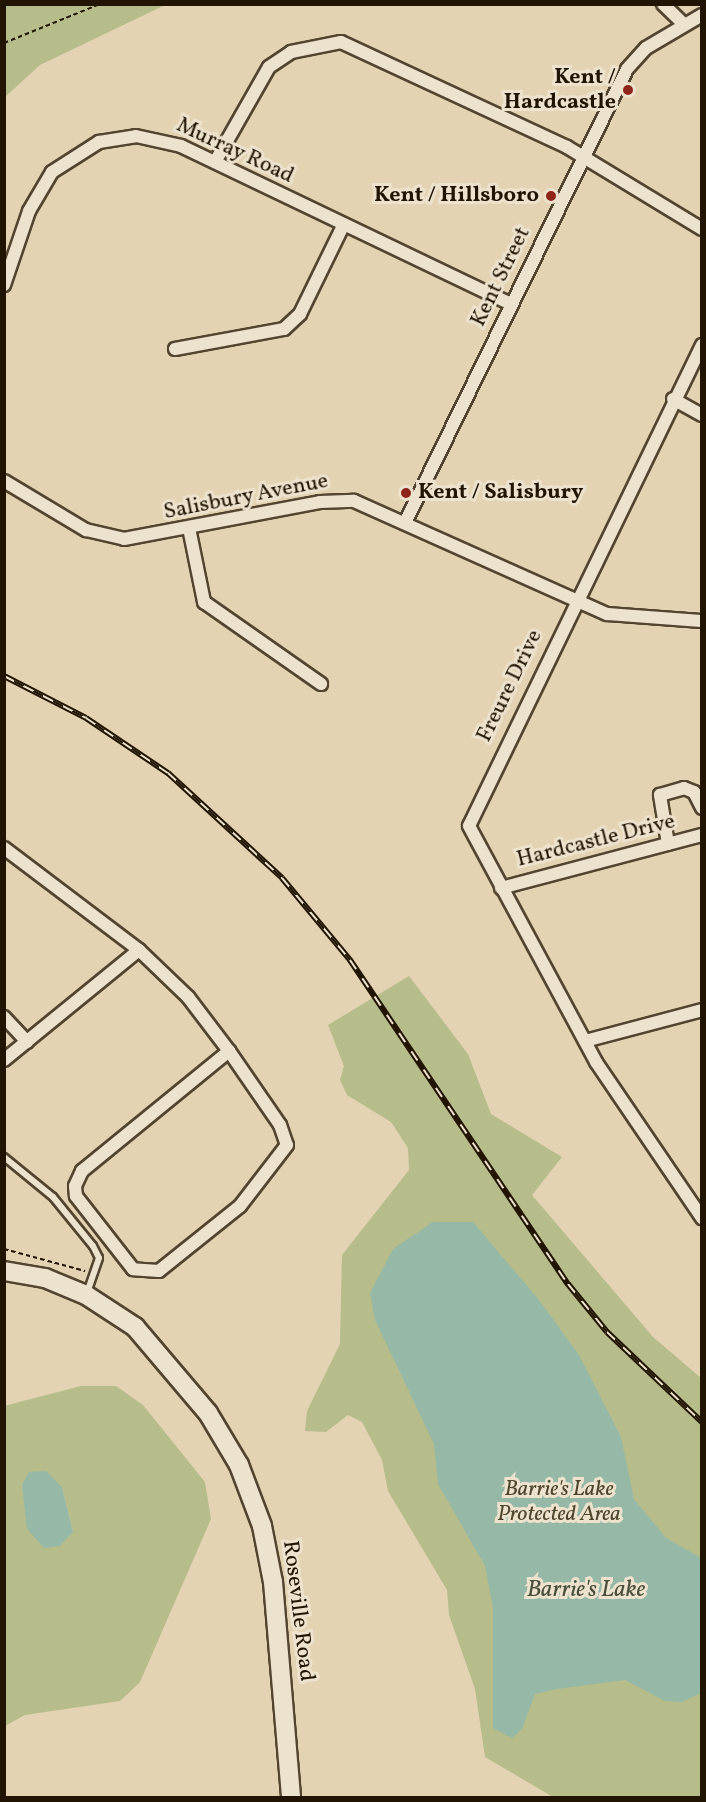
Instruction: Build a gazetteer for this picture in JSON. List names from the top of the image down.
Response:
{
  "streets": {
    "main road": ["Roseville Road"],
    "street": [
      "Murray Road",
      "Kent Street",
      "Salisbury Avenue",
      "Freure Drive",
      "Hardcastle Drive"
    ]
  },
  "crossings": [
    ["Murray Road", "Kent Street"],
    ["Kent Street", "Salisbury Avenue"],
    ["Salisbury Avenue", "Freure Drive"],
    ["Freure Drive", "Hardcastle Drive"]
  ],
  "water": ["Barrie's Lake"],
  "parks": ["Barrie's Lake Protected Area"],
  "places": ["Kent / Hardcastle", "Kent / Hillsboro", "Kent / Salisbury"]
}
